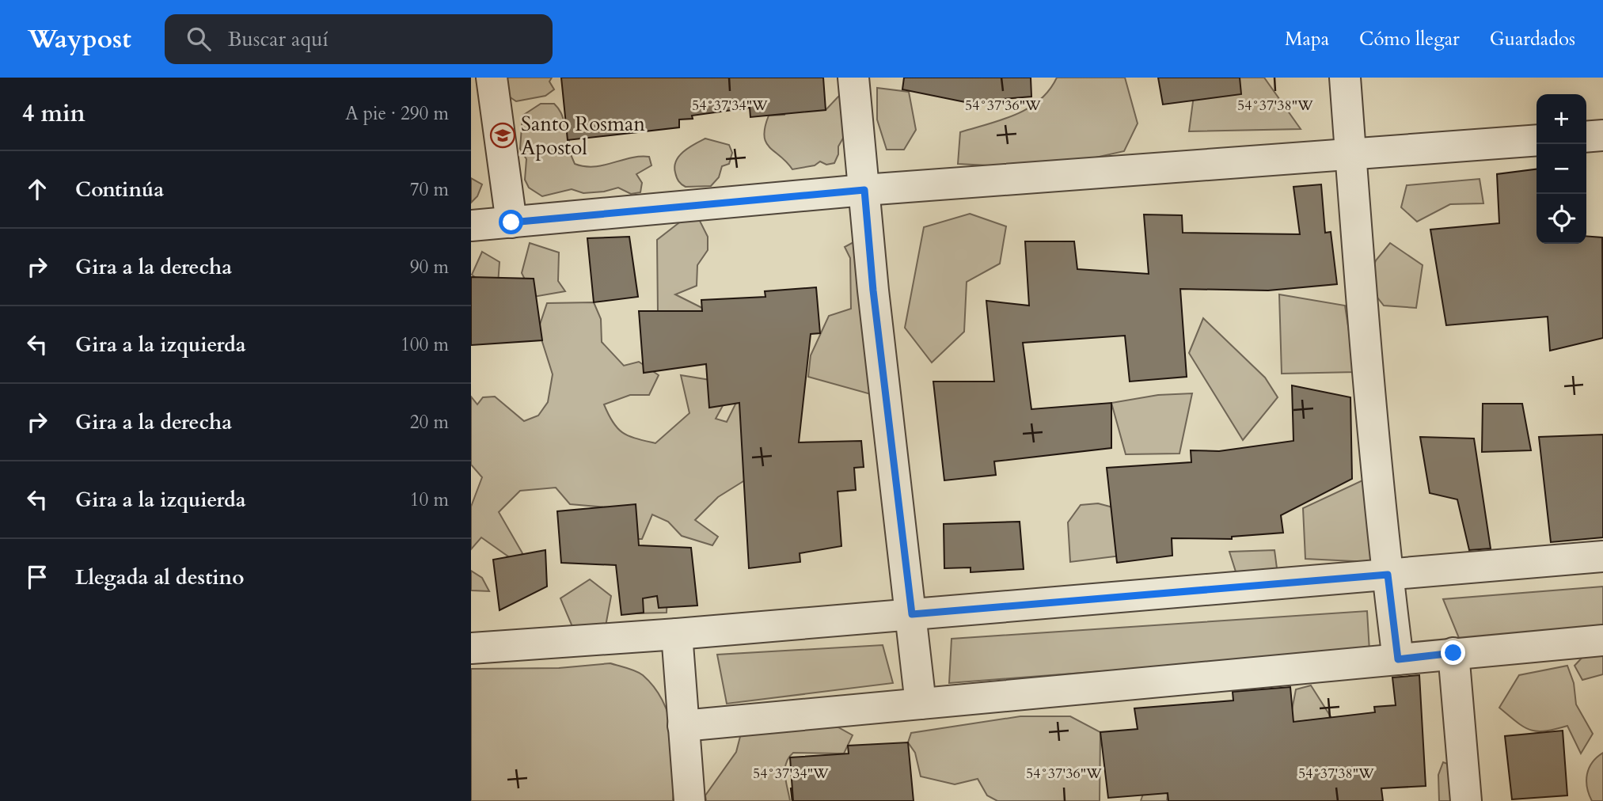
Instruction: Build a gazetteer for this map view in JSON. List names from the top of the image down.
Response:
{
  "places": {
    "school or university": ["Santo Rosman Apostol"]
  },
  "page": {
    "header": "Waypost",
    "search": "Buscar aquí",
    "nav": ["Mapa", "Cómo llegar", "Guardados"],
    "heading": ["4 min", "A pie · 290 m"],
    "map_buttons": ["+", "−"],
    "list": [
      ["Continúa", "70 m"],
      ["Gira a la derecha", "90 m"],
      ["Gira a la izquierda", "100 m"],
      ["Gira a la derecha", "20 m"],
      ["Gira a la izquierda", "10 m"],
      "Llegada al destino"
    ]
  },
  "coordinates": ["54°37'34\"W", "54°37'36\"W", "54°37'38\"W"]
}
